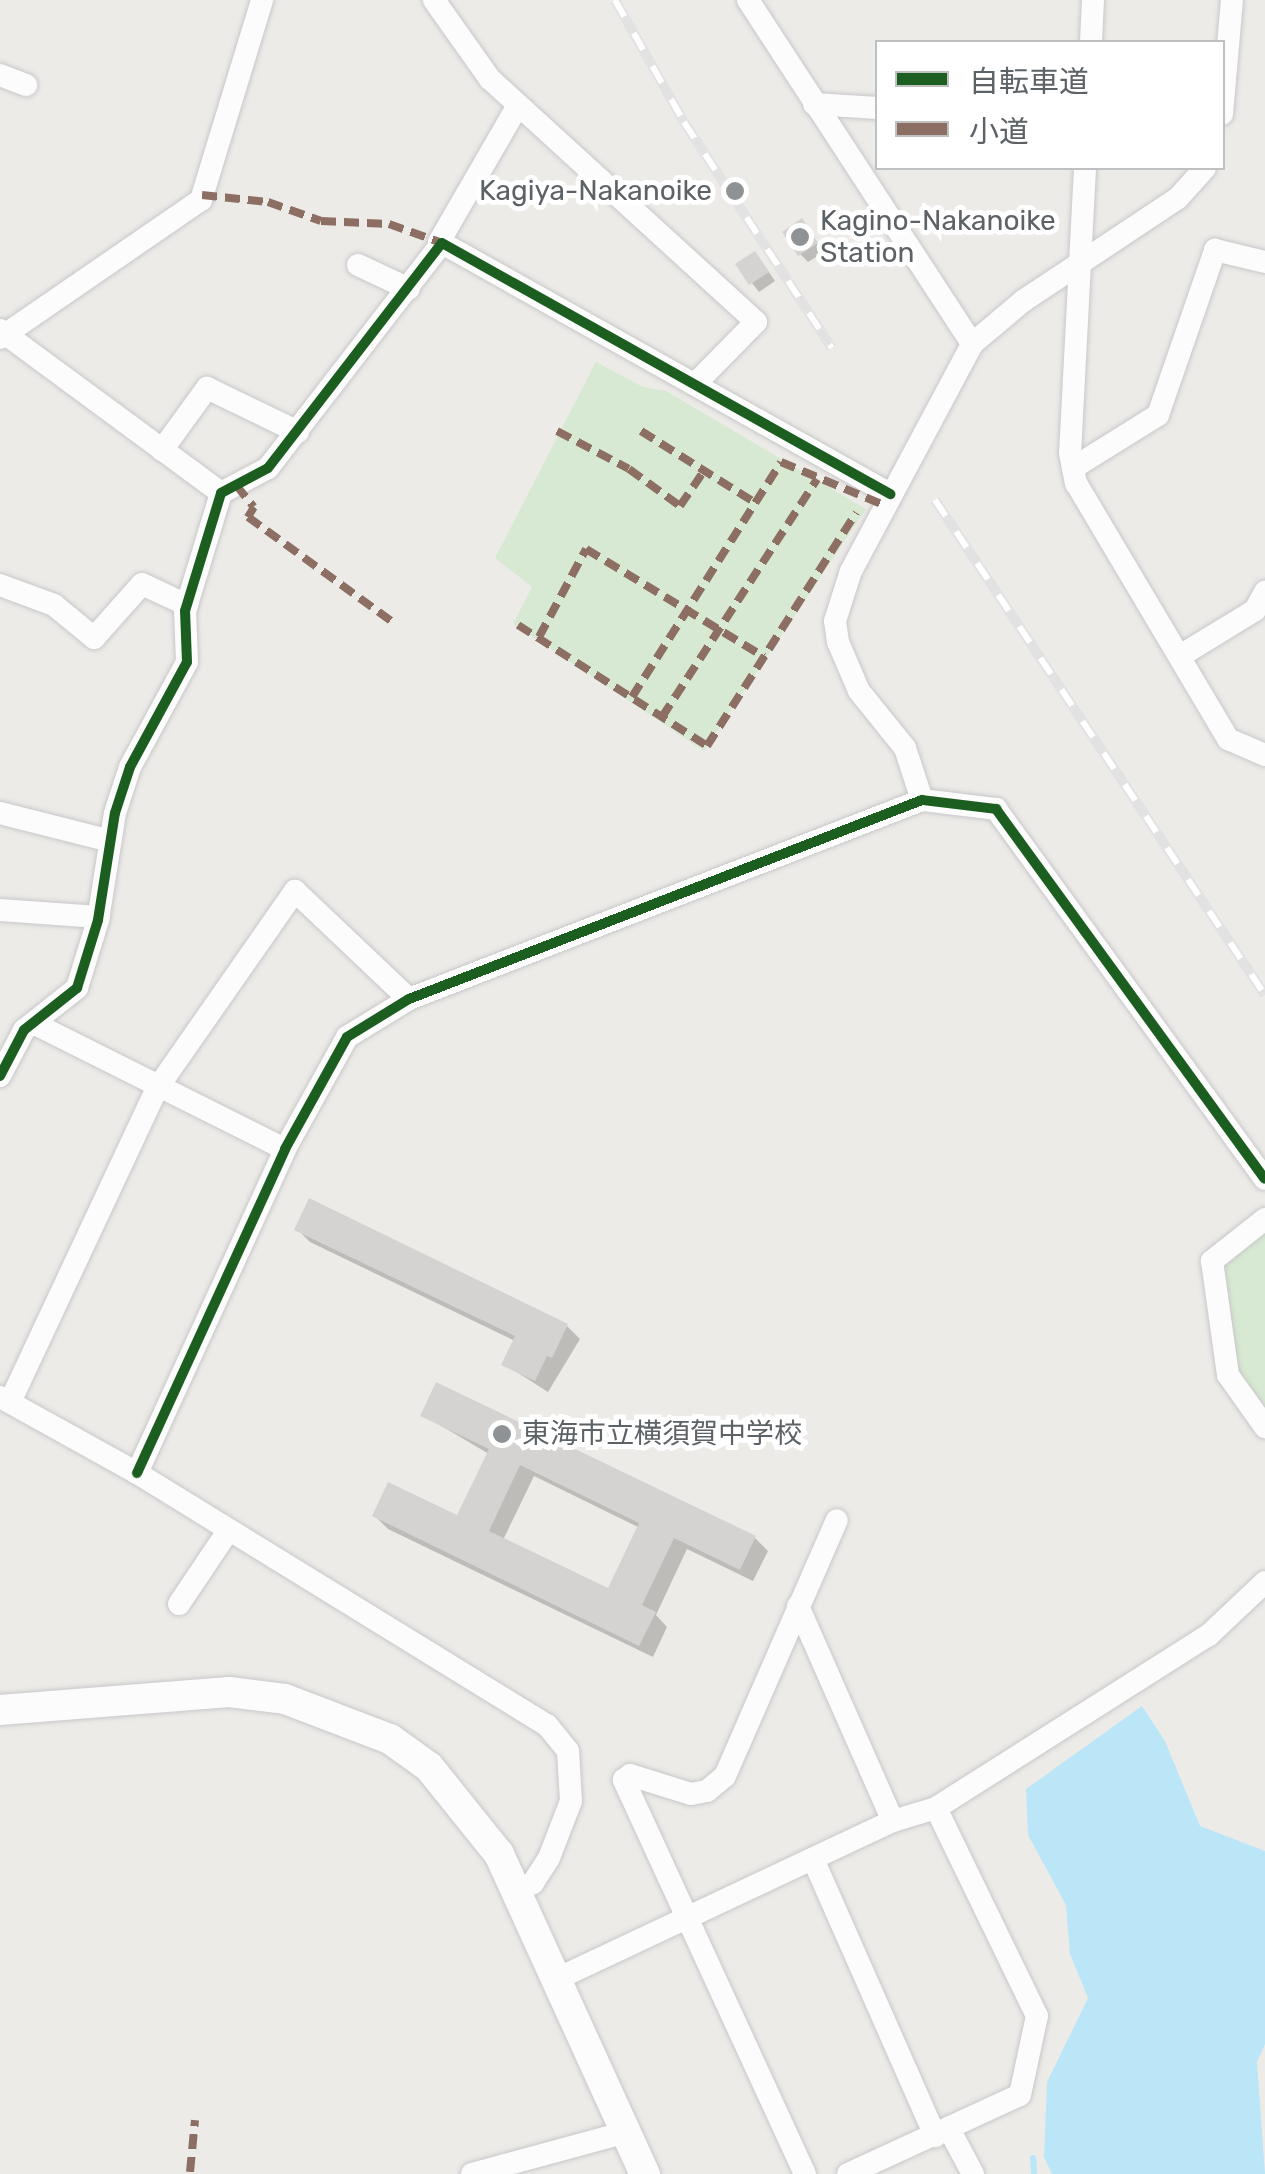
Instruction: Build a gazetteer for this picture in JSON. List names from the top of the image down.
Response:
{
  "places": ["Kagiya-Nakanoike", "Kagino-Nakanoike Station", "東海市立横須賀中学校"],
  "legend": ["自転車道", "小道"]
}
